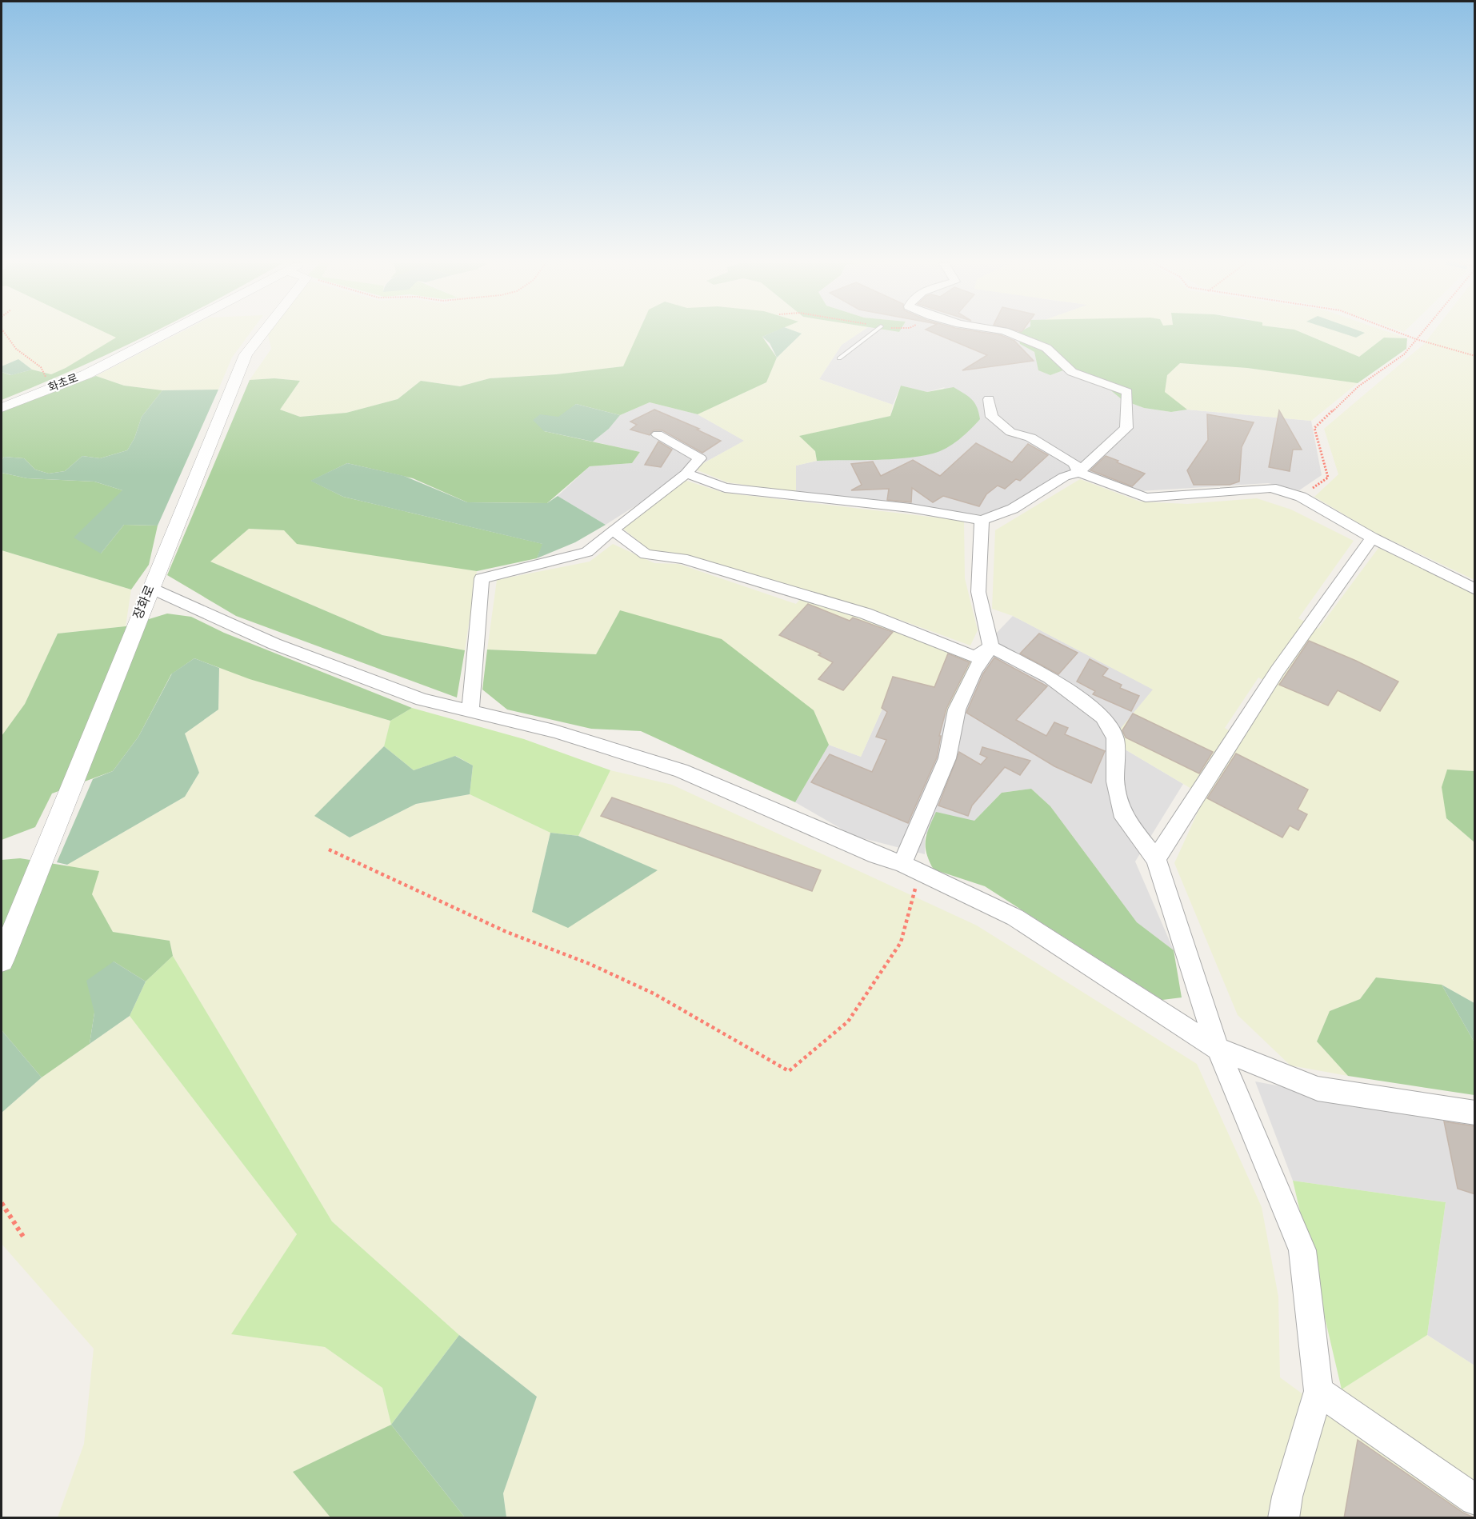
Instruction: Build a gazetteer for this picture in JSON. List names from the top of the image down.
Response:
{
  "streets": {
    "street": ["화초로", "장화로"]
  }
}
